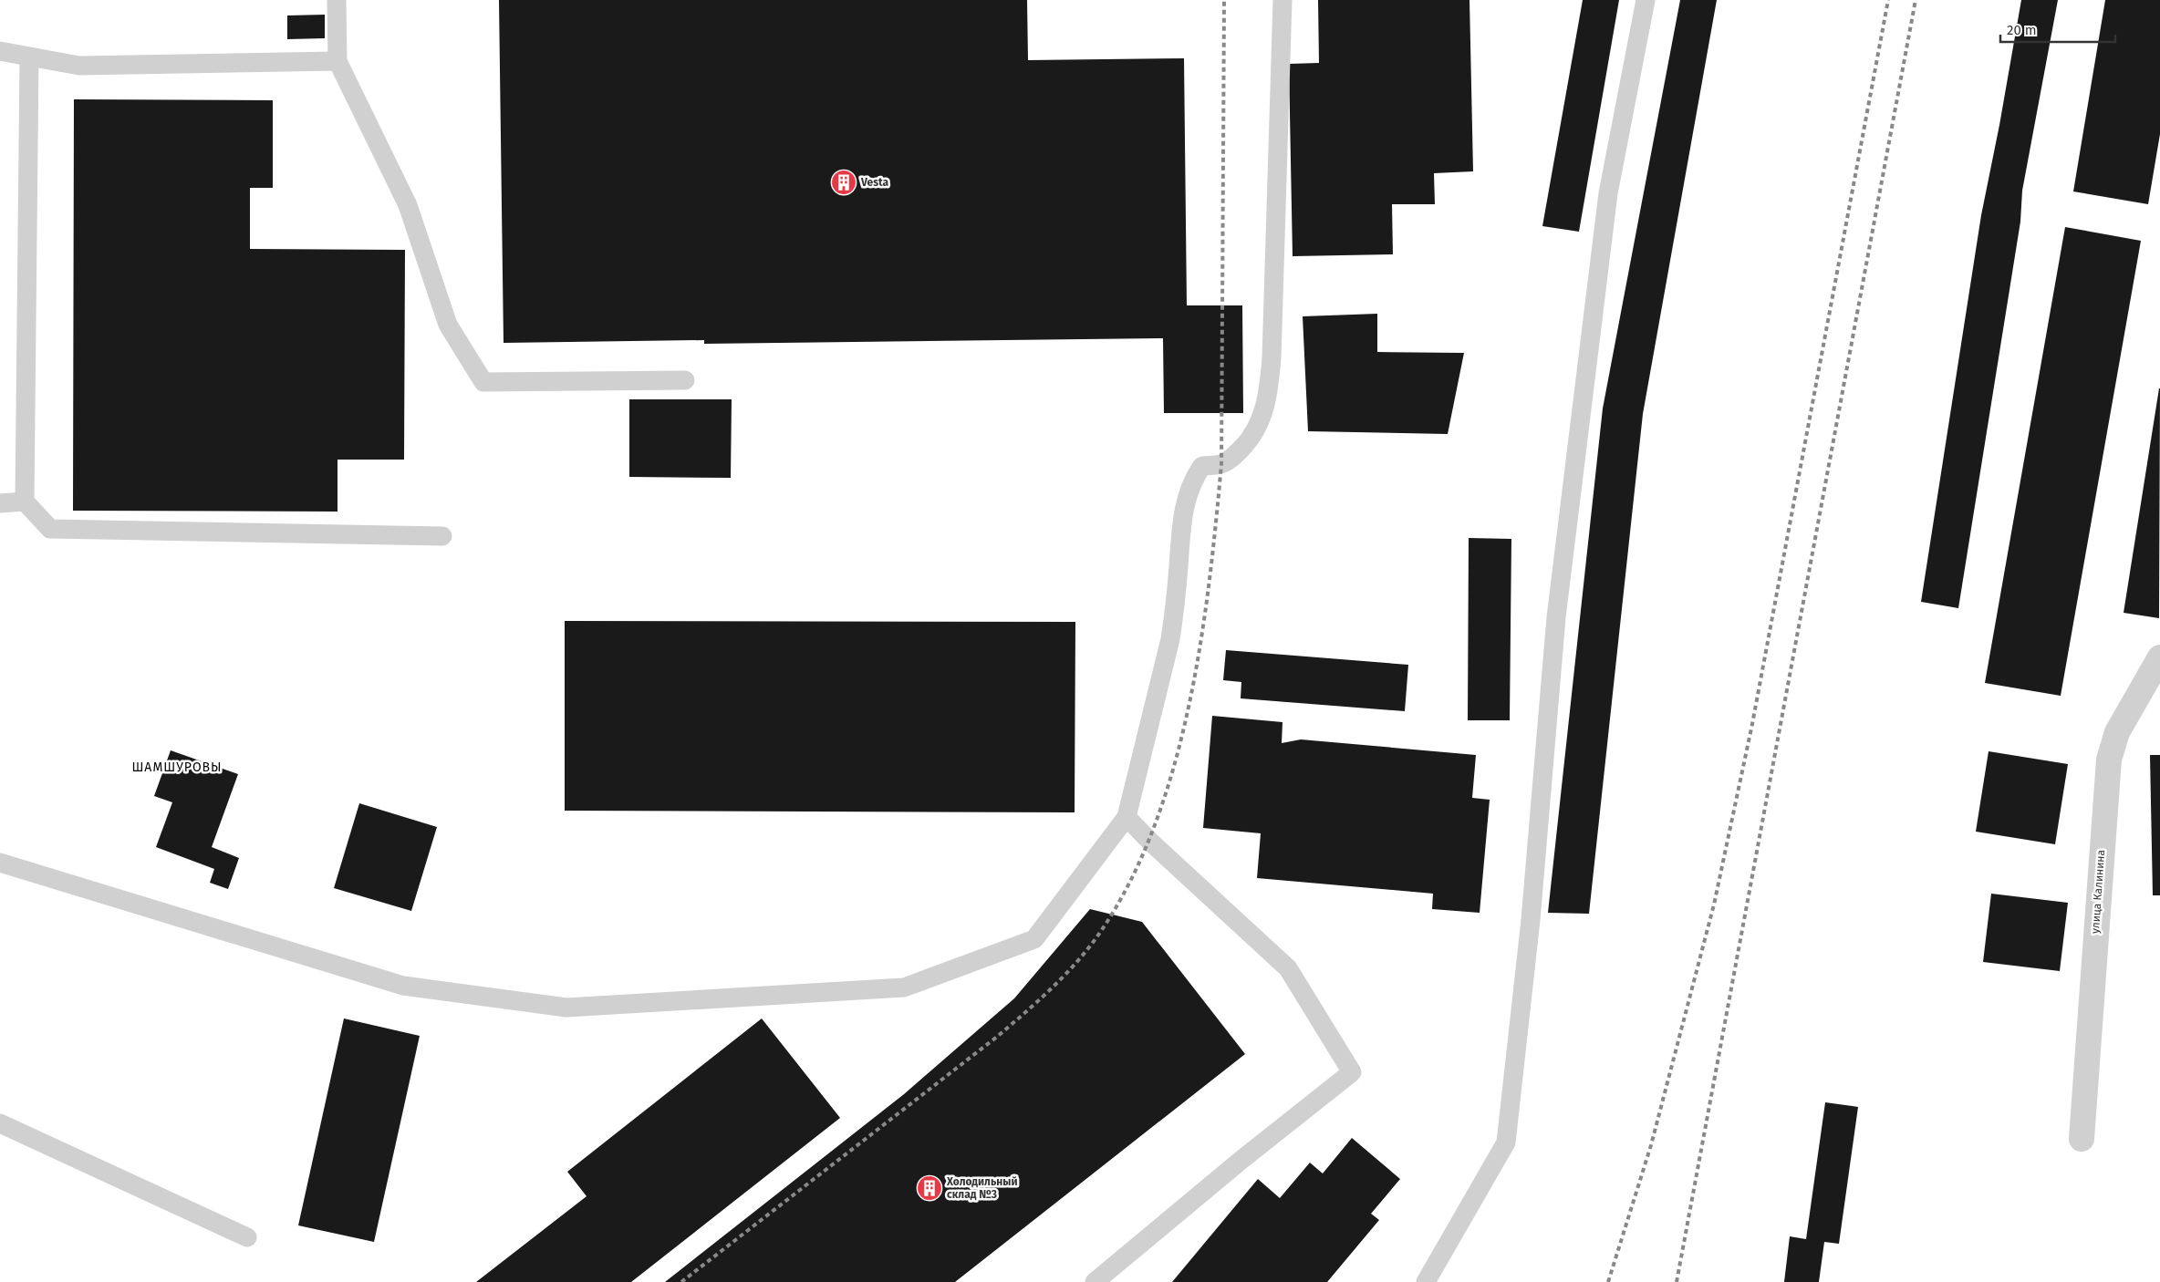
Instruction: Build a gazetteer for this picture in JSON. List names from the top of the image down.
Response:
{
  "streets": {
    "street": ["улица Калинина"]
  },
  "districts": ["ШАМШУРОВЫ"],
  "places": {
    "building": ["Vesta", "Холодильный склад №3"]
  },
  "scale_bar": "20 m"
}
